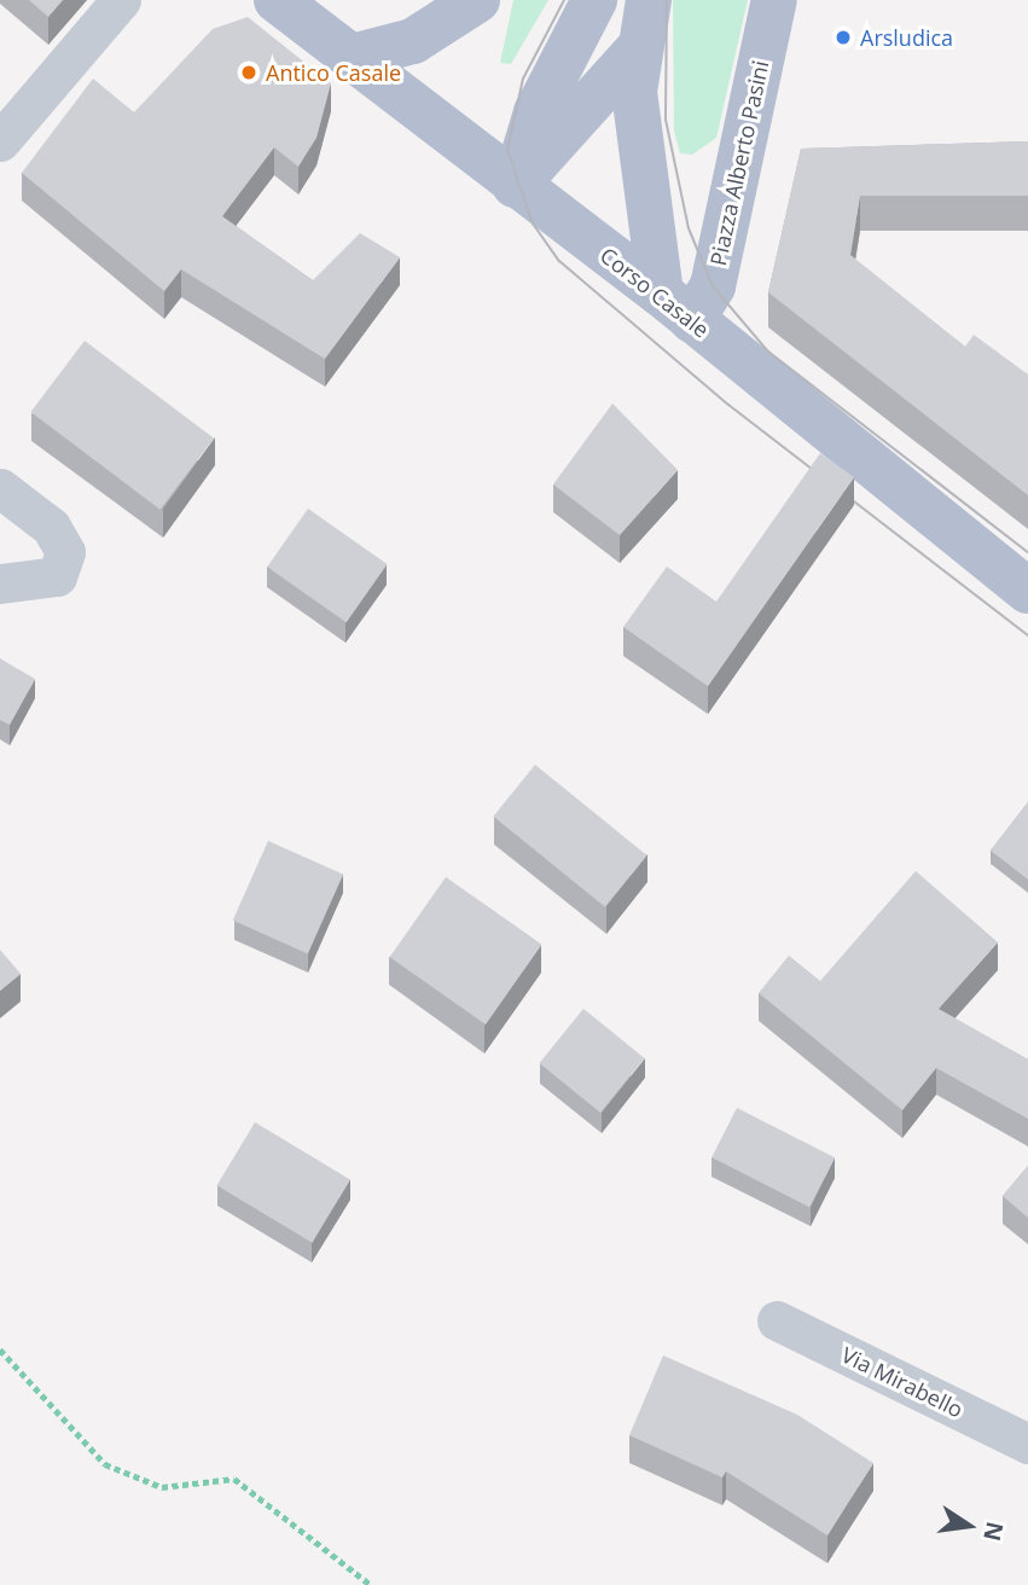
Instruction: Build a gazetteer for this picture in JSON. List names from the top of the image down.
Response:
{
  "streets": {
    "main road": ["Piazza Alberto Pasini", "Corso Casale"],
    "street": ["Via Mirabello"]
  },
  "crossings": [
    ["Piazza Alberto Pasini", "Corso Casale"]
  ],
  "places": ["Arsludica", "Antico Casale"],
  "north": "right"
}
